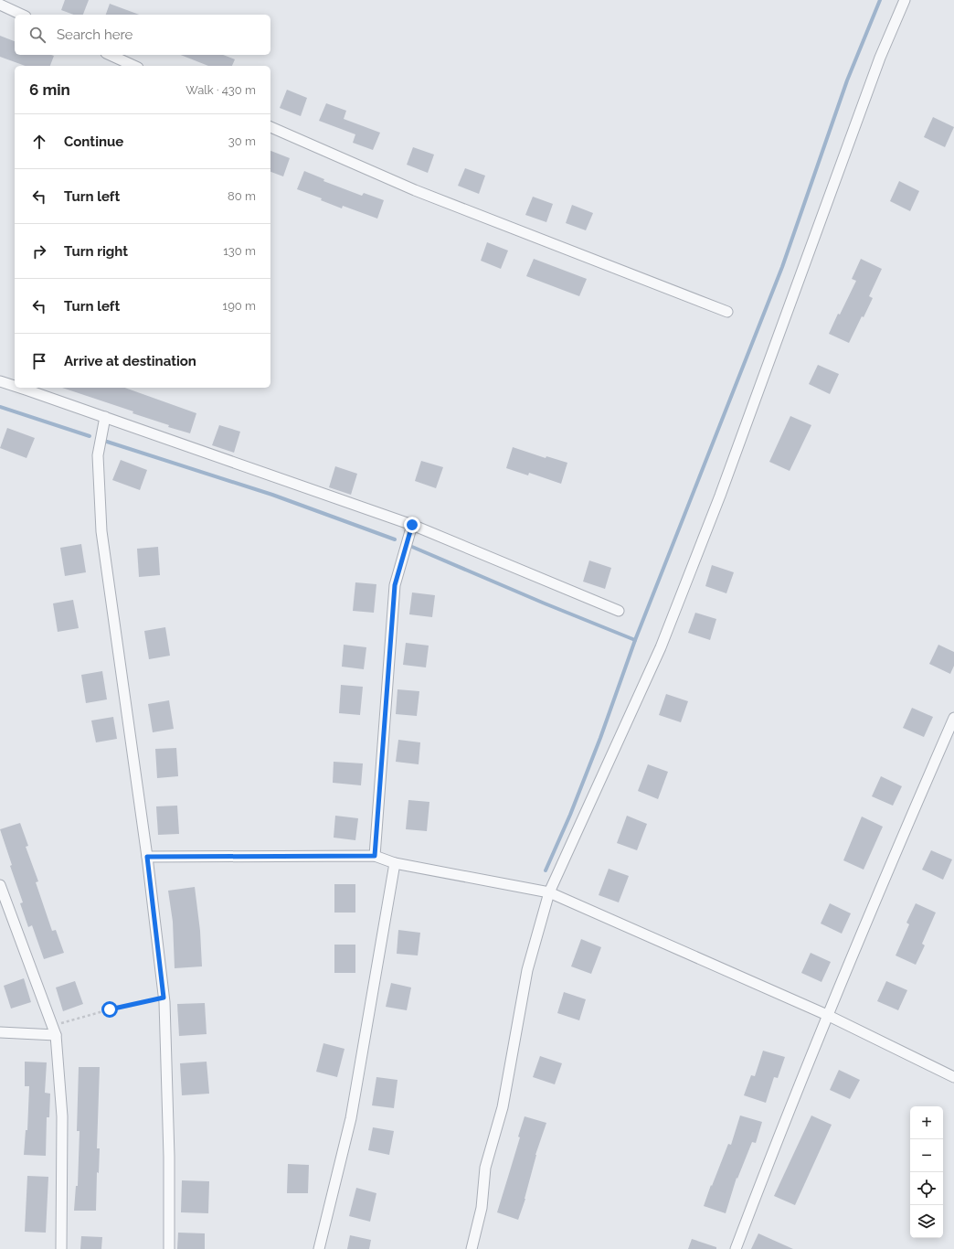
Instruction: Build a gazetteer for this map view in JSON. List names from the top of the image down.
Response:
{
  "page": {
    "search": "Search here",
    "heading": ["6 min", "Walk · 430 m"],
    "list": [
      ["Continue", "30 m"],
      ["Turn left", "80 m"],
      ["Turn right", "130 m"],
      ["Turn left", "190 m"],
      "Arrive at destination"
    ],
    "map_buttons": ["+", "−"]
  }
}
